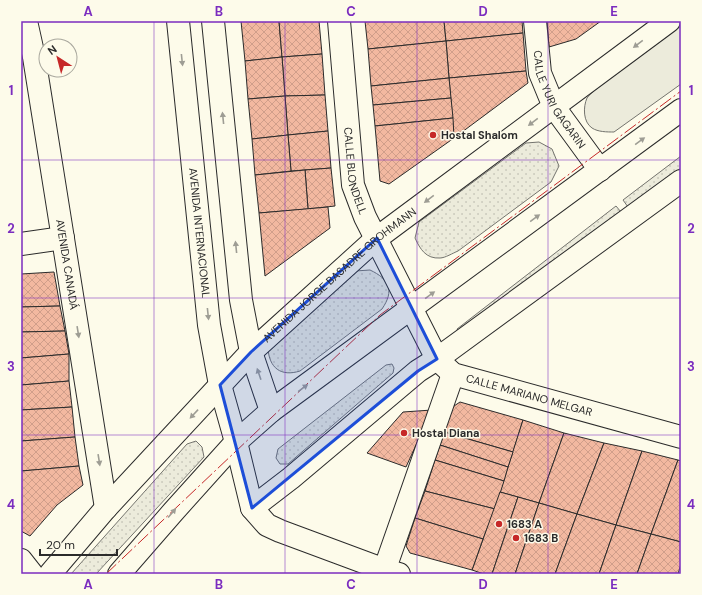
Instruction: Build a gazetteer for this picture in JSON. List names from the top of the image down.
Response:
{
  "streets": {
    "main road": [
      "CALLE YURI GAGARIN",
      "CALLE BLONDELL",
      "AVENIDA INTERNACIONAL",
      "AVENIDA CANADÁ",
      "AVENIDA JORGE BASADRE GROHMANN",
      "CALLE MARIANO MELGAR"
    ]
  },
  "crossings": [
    ["CALLE YURI GAGARIN", "AVENIDA JORGE BASADRE GROHMANN"],
    ["CALLE BLONDELL", "AVENIDA JORGE BASADRE GROHMANN"],
    ["CALLE BLONDELL", "CALLE MARIANO MELGAR"],
    ["AVENIDA INTERNACIONAL", "AVENIDA JORGE BASADRE GROHMANN"],
    ["AVENIDA CANADÁ", "AVENIDA JORGE BASADRE GROHMANN"]
  ],
  "places": [
    "Hostal Shalom",
    "Hostal Diana",
    "1683 A",
    "1683 B"
  ],
  "scale_bar": "20 m",
  "north": "top left",
  "grid": {
    "columns": [
      "A",
      "B",
      "C",
      "D",
      "E"
    ],
    "rows": [
      "1",
      "2",
      "3",
      "4"
    ]
  }
}
